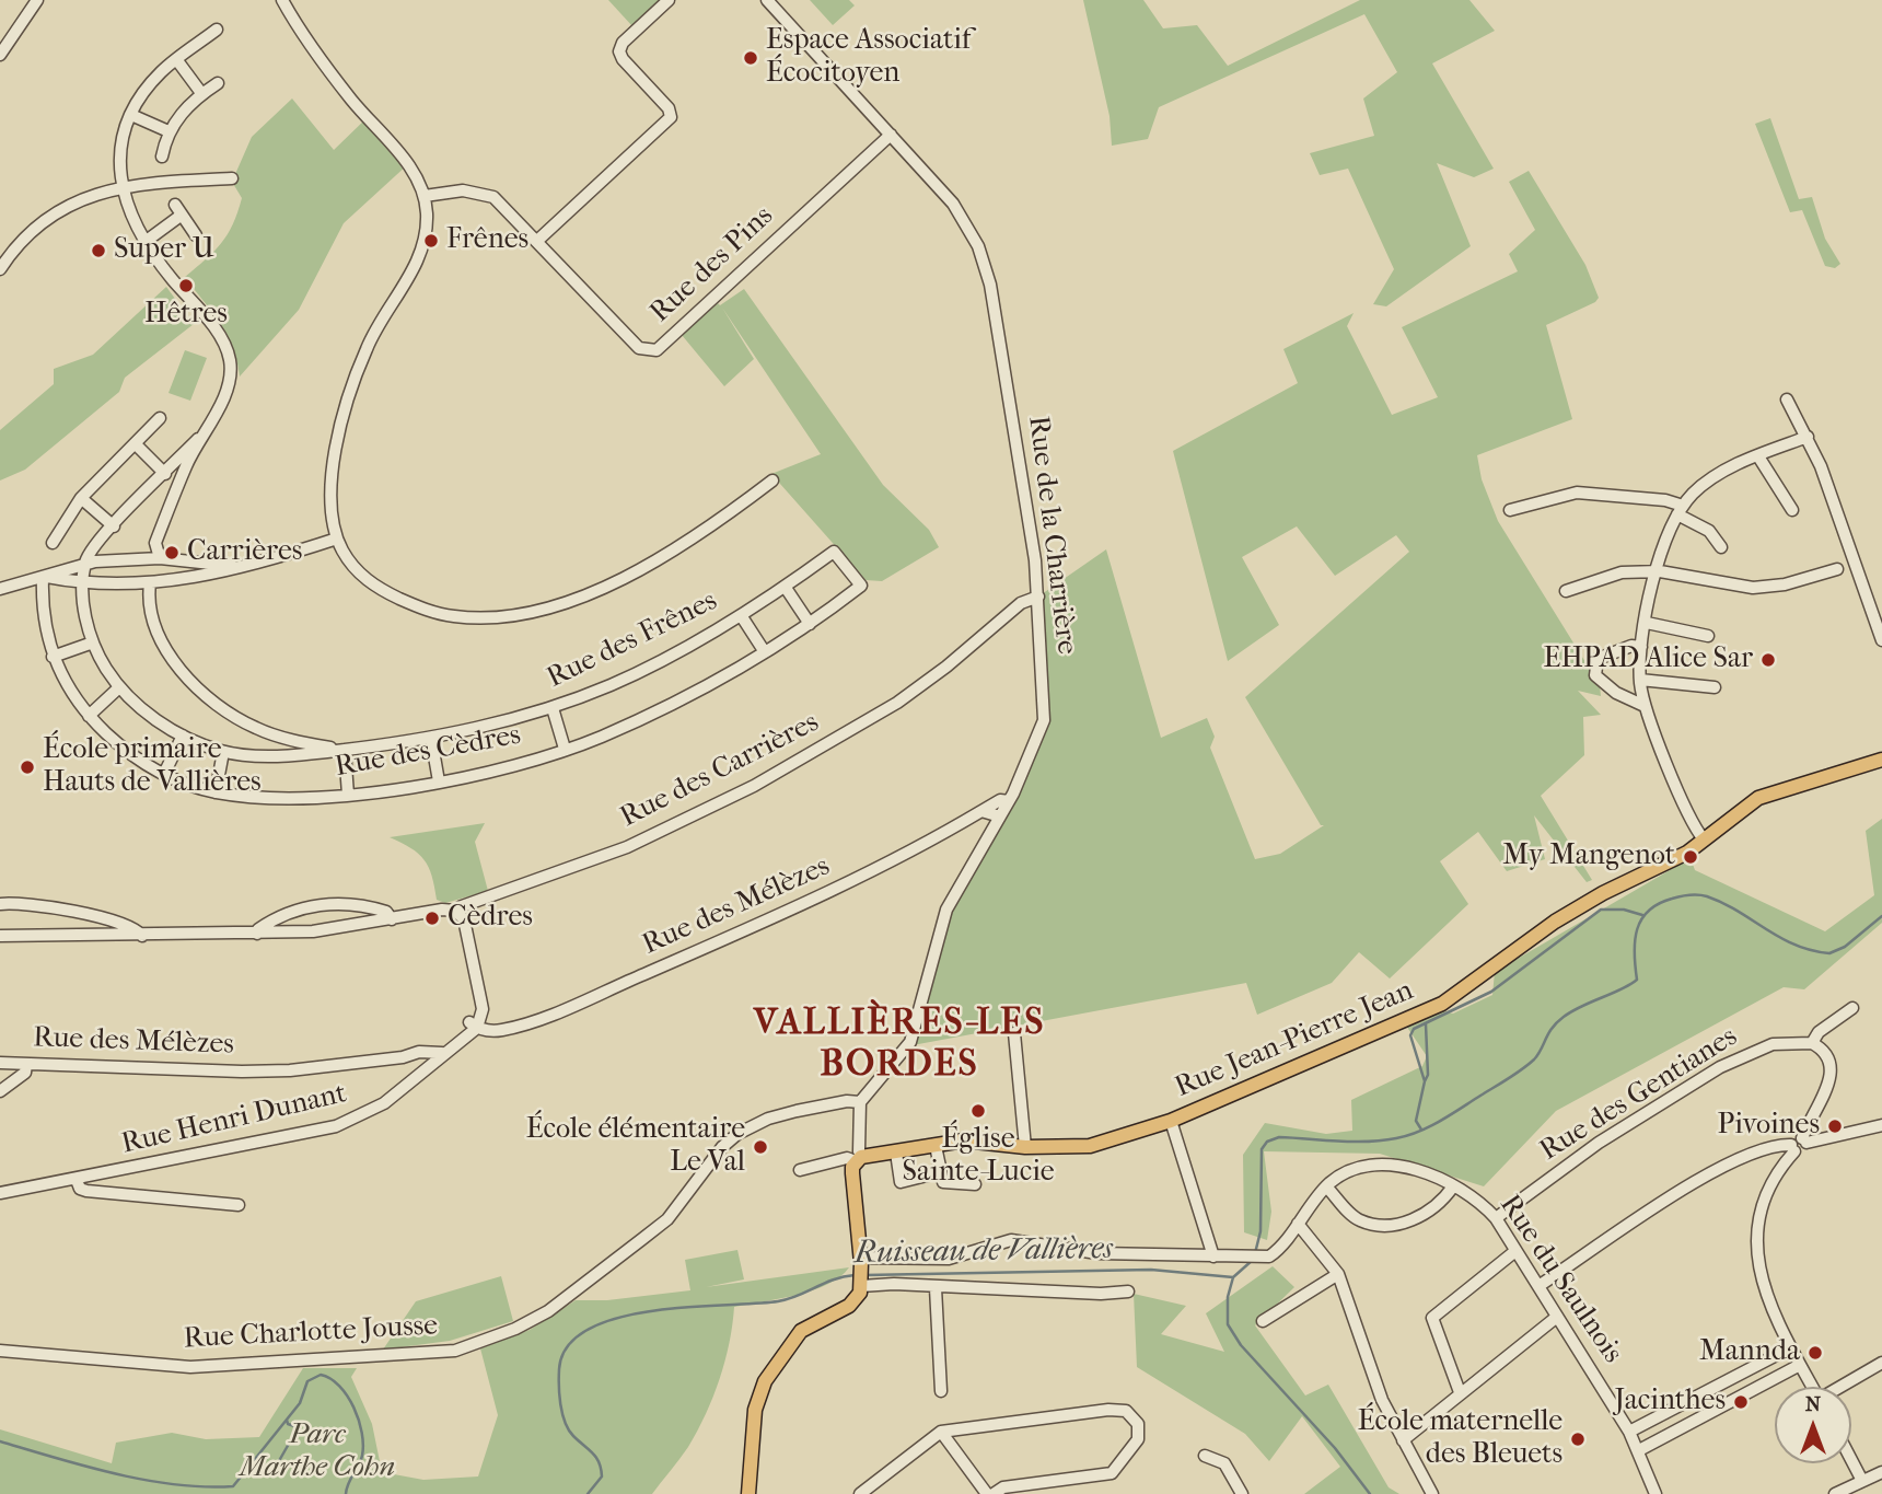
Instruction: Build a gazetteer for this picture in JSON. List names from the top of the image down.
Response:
{
  "streets": {
    "main road": ["Rue Jean-Pierre Jean"],
    "street": [
      "Rue des Pins",
      "Rue de la Charrière",
      "Rue des Frênes",
      "Rue des Cèdres",
      "Rue des Carrières",
      "Rue des Mélèzes",
      "Rue des Gentianes",
      "Rue Henri Dunant",
      "Rue du Saulnois",
      "Rue Charlotte Jousse"
    ]
  },
  "crossings": [
    ["Rue des Pins", "Rue de la Charrière"],
    ["Rue de la Charrière", "Rue des Carrières"],
    ["Rue de la Charrière", "Rue des Mélèzes"],
    ["Rue de la Charrière", "Rue Charlotte Jousse"],
    ["Rue des Frênes", "Rue des Cèdres"],
    ["Rue des Mélèzes", "Rue Henri Dunant"],
    ["Rue des Gentianes", "Rue du Saulnois"]
  ],
  "districts": ["VALLIÈRES-LES BORDES"],
  "water": ["Ruisseau de Vallières"],
  "parks": ["Parc Marthe Cohn"],
  "places": [
    "Espace Associatif Écocitoyen",
    "Frênes",
    "Super U",
    "Hêtres",
    "Carrières",
    "EHPAD Alice Sar",
    "École primaire Hauts de Vallières",
    "My Mangenot",
    "Cèdres",
    "Église Sainte-Lucie",
    "Pivoines",
    "École élémentaire Le Val",
    "Mannda",
    "Jacinthes",
    "École maternelle des Bleuets"
  ],
  "north": "top"
}
